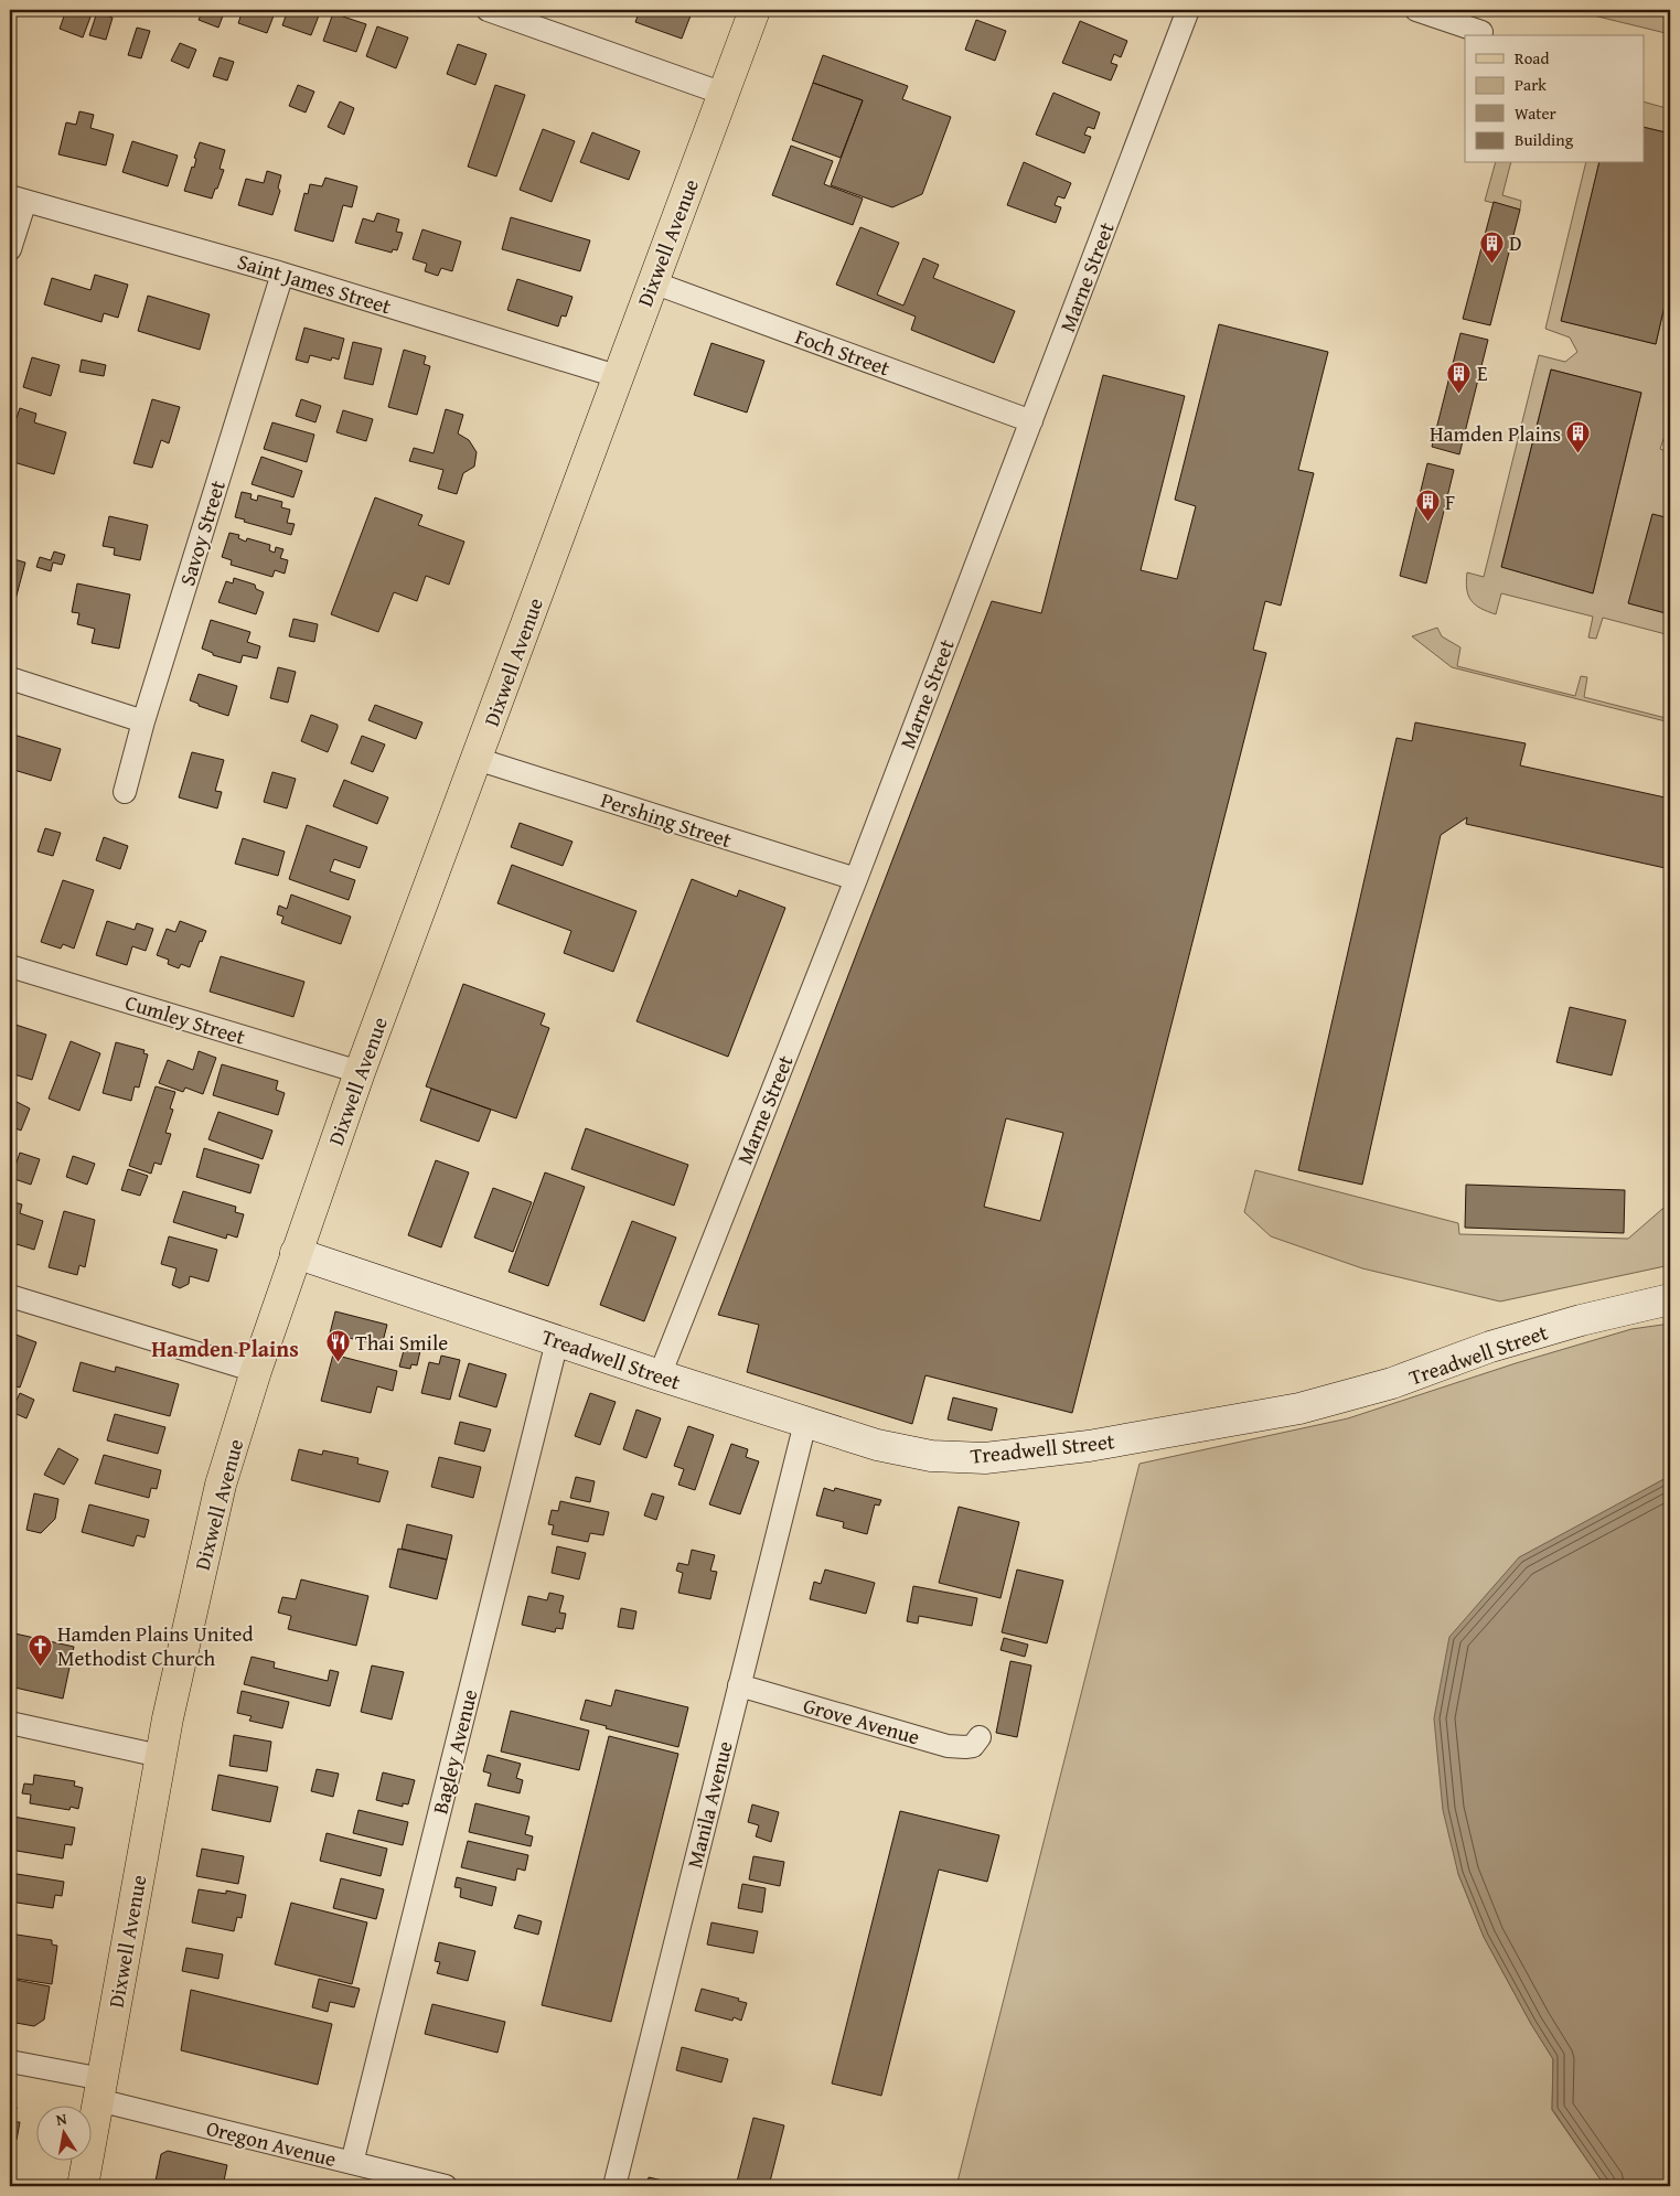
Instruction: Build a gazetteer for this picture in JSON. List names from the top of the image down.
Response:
{
  "streets": {
    "main road": ["Dixwell Avenue"],
    "street": [
      "Marne Street",
      "Saint James Street",
      "Foch Street",
      "Savoy Street",
      "Pershing Street",
      "Cumley Street",
      "Treadwell Street",
      "Grove Avenue",
      "Bagley Avenue",
      "Manila Avenue",
      "Oregon Avenue"
    ]
  },
  "crossings": [
    ["Dixwell Avenue", "Saint James Street"],
    ["Dixwell Avenue", "Foch Street"],
    ["Dixwell Avenue", "Pershing Street"],
    ["Dixwell Avenue", "Cumley Street"],
    ["Dixwell Avenue", "Treadwell Street"],
    ["Dixwell Avenue", "Oregon Avenue"],
    ["Marne Street", "Foch Street"],
    ["Marne Street", "Pershing Street"],
    ["Marne Street", "Treadwell Street"],
    ["Saint James Street", "Savoy Street"],
    ["Treadwell Street", "Bagley Avenue"],
    ["Treadwell Street", "Manila Avenue"],
    ["Grove Avenue", "Manila Avenue"],
    ["Bagley Avenue", "Oregon Avenue"]
  ],
  "districts": ["Hamden Plains"],
  "places": {
    "building": [
      "D",
      "E",
      "Hamden Plains",
      "F"
    ],
    "restaurant": ["Thai Smile"],
    "church": ["Hamden Plains United Methodist Church"]
  },
  "legend": [
    "Road",
    "Park",
    "Water",
    "Building"
  ],
  "north": "top"
}
